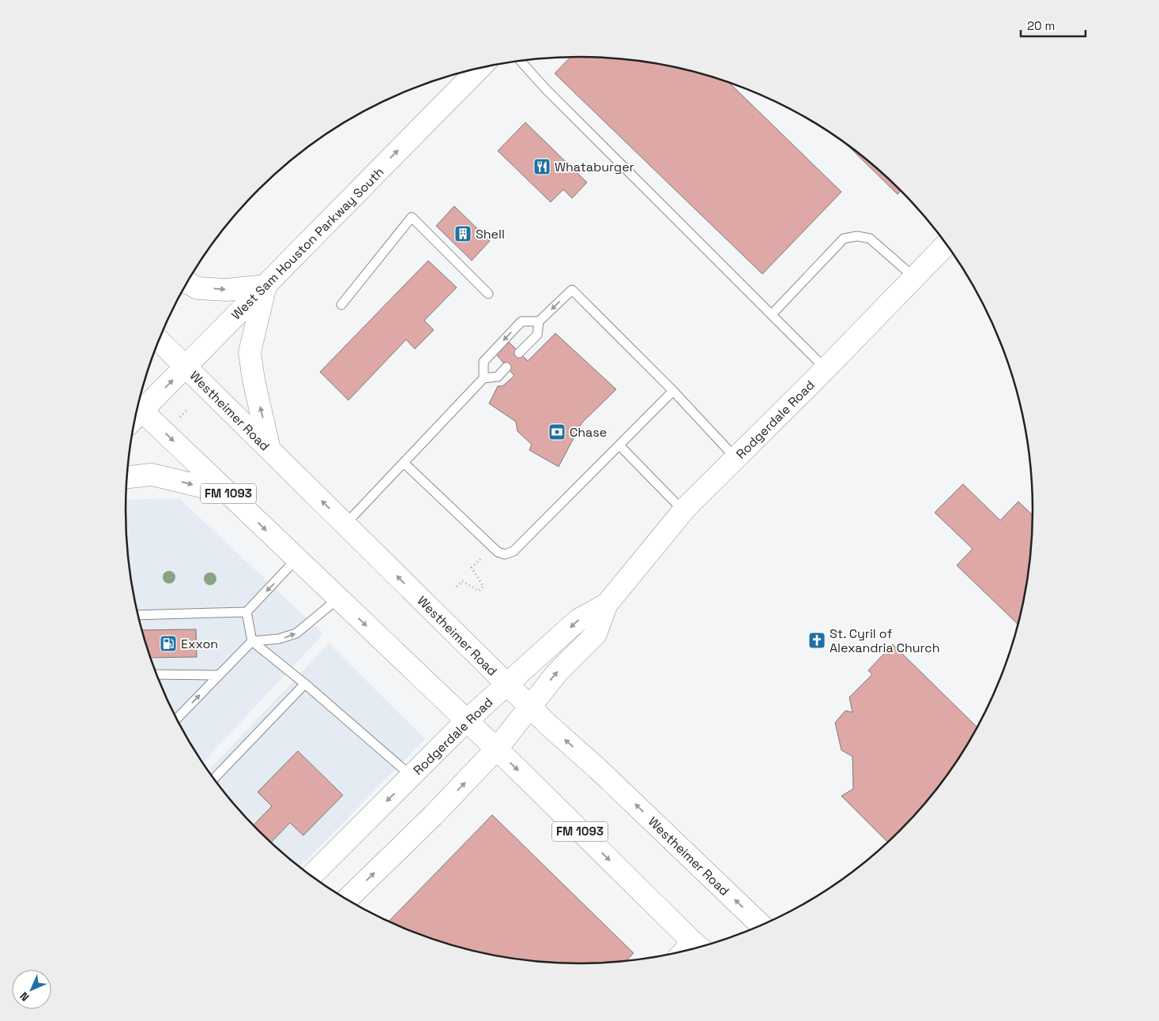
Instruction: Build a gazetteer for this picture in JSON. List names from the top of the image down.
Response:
{
  "streets": {
    "main road": [
      "West Sam Houston Parkway South",
      "Westheimer Road",
      "Rodgerdale Road",
      "FM 1093"
    ]
  },
  "crossings": [
    ["West Sam Houston Parkway South", "Westheimer Road"],
    ["Westheimer Road", "Rodgerdale Road"],
    ["Rodgerdale Road", "FM 1093"]
  ],
  "one_way": ["West Sam Houston Parkway South"],
  "places": {
    "restaurant": ["Whataburger"],
    "building": ["Shell"],
    "bank": ["Chase"],
    "church": ["St. Cyril of Alexandria Church"],
    "fuel station": ["Exxon"]
  },
  "scale_bar": "20 m",
  "north": "bottom left"
}
